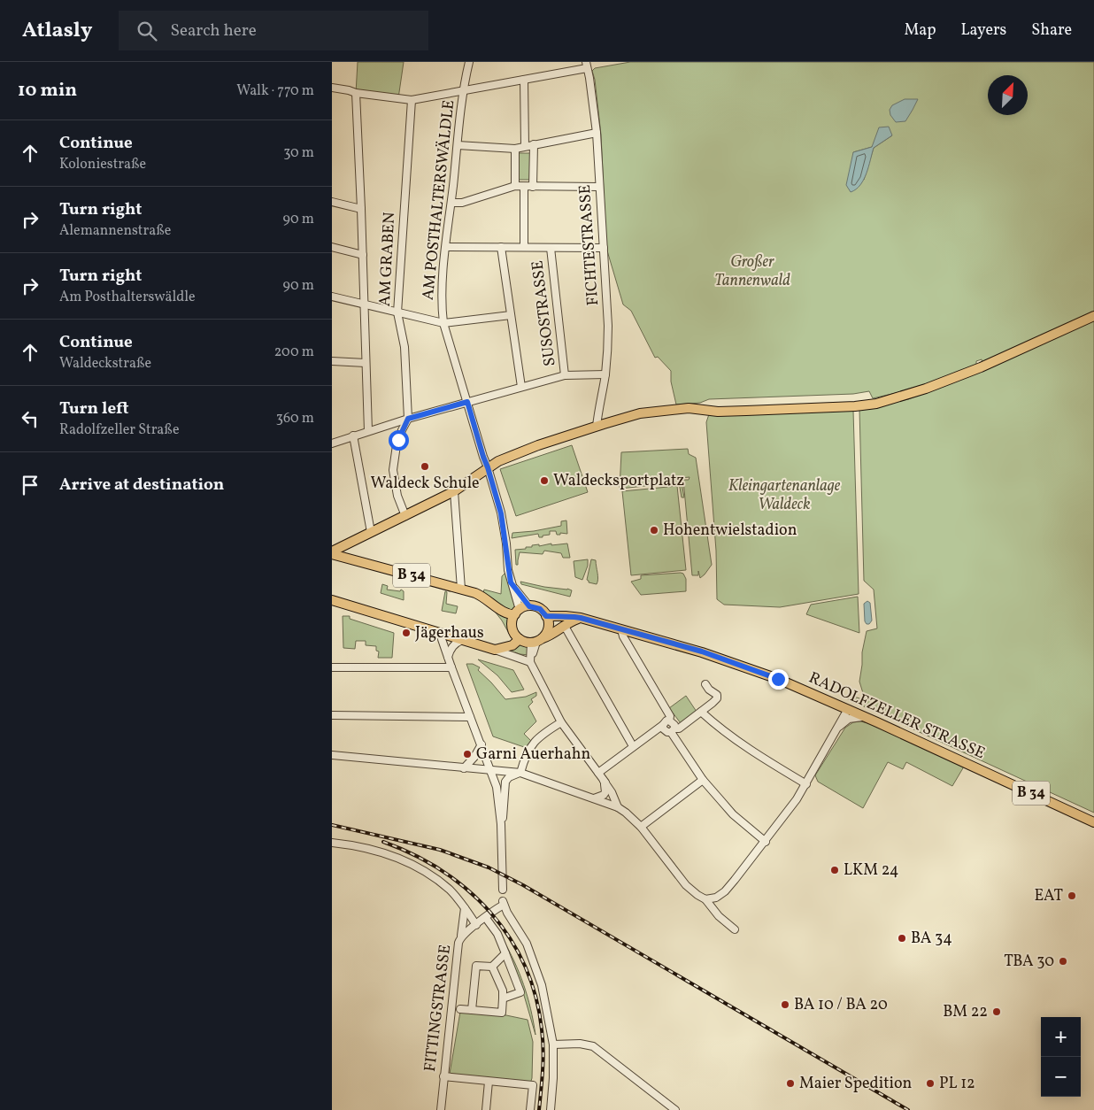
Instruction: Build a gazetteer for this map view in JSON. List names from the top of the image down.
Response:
{
  "streets": {
    "main road": ["B 34", "RADOLFZELLER STRASSE"],
    "street": [
      "AM POSTHALTERSWÄLDLE",
      "FICHTESTRASSE",
      "AM GRABEN",
      "SUSOSTRASSE",
      "FITTINGSTRASSE"
    ]
  },
  "crossings": [
    ["AM POSTHALTERSWÄLDLE", "B 34"],
    ["AM POSTHALTERSWÄLDLE", "RADOLFZELLER STRASSE"],
    ["B 34", "RADOLFZELLER STRASSE"]
  ],
  "parks": ["Großer Tannenwald", "Kleingartenanlage Waldeck"],
  "places": [
    "Waldeck Schule",
    "Waldecksportplatz",
    "Hohentwielstadion",
    "Jägerhaus",
    "Garni Auerhahn",
    "LKM 24",
    "EAT",
    "BA 34",
    "TBA 30",
    "BA 10 / BA 20",
    "BM 22",
    "Maier Spedition",
    "PL 12"
  ],
  "north": "top right",
  "page": {
    "header": "Atlasly",
    "search": "Search here",
    "nav": ["Map", "Layers", "Share"],
    "heading": ["10 min", "Walk · 770 m"],
    "list": [
      ["Continue", "Koloniestraße", "30 m"],
      ["Turn right", "Alemannenstraße", "90 m"],
      ["Turn right", "Am Posthalterswäldle", "90 m"],
      ["Continue", "Waldeckstraße", "200 m"],
      ["Turn left", "Radolfzeller Straße", "360 m"],
      "Arrive at destination"
    ],
    "map_buttons": ["+", "−"]
  }
}
